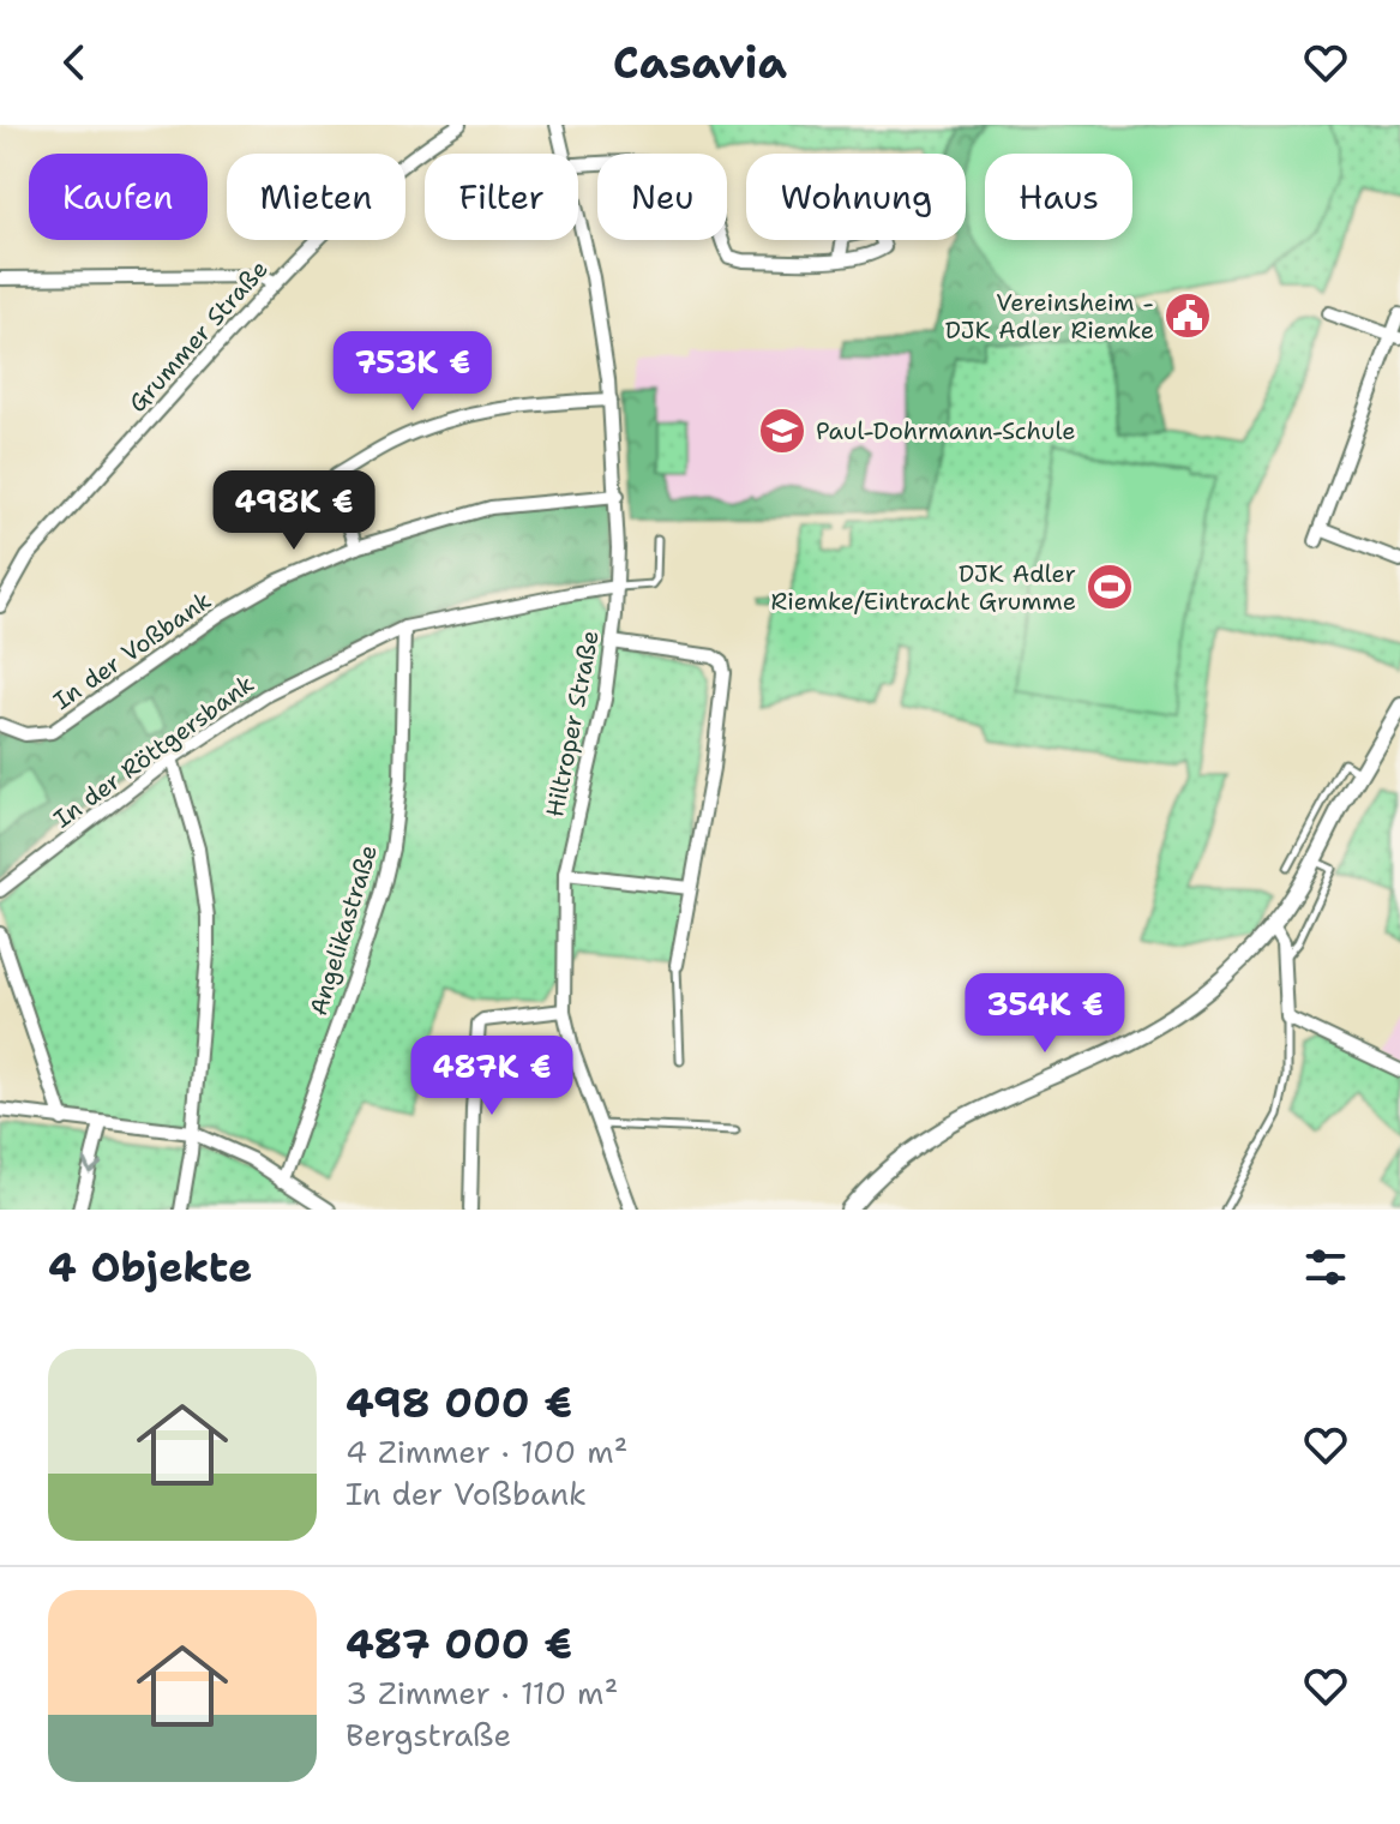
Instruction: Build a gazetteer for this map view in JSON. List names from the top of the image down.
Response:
{
  "streets": {
    "street": [
      "Grummer Straße",
      "In der Voßbank",
      "Hiltroper Straße",
      "In der Röttgersbank",
      "Angelikastraße"
    ]
  },
  "crossings": [
    ["In der Voßbank", "Hiltroper Straße"],
    ["Hiltroper Straße", "In der Röttgersbank"],
    ["In der Röttgersbank", "Angelikastraße"]
  ],
  "places": {
    "public building": ["Vereinsheim - DJK Adler Riemke"],
    "school or university": ["Paul-Dohrmann-Schule"],
    "sports": ["DJK Adler Riemke/Eintracht Grumme"]
  },
  "page": {
    "header": "Casavia",
    "chip": [
      "Kaufen",
      "Mieten",
      "Filter",
      "Neu",
      "Wohnung",
      "Haus"
    ],
    "price": [
      "753K €",
      "498K €",
      "354K €",
      "487K €"
    ],
    "heading": "4 Objekte",
    "list": [
      {
        "name": "498 000 €",
        "note": "4 Zimmer · 100 m² · In der Voßbank"
      },
      {
        "name": "487 000 €",
        "note": "3 Zimmer · 110 m² · Bergstraße"
      }
    ]
  }
}
